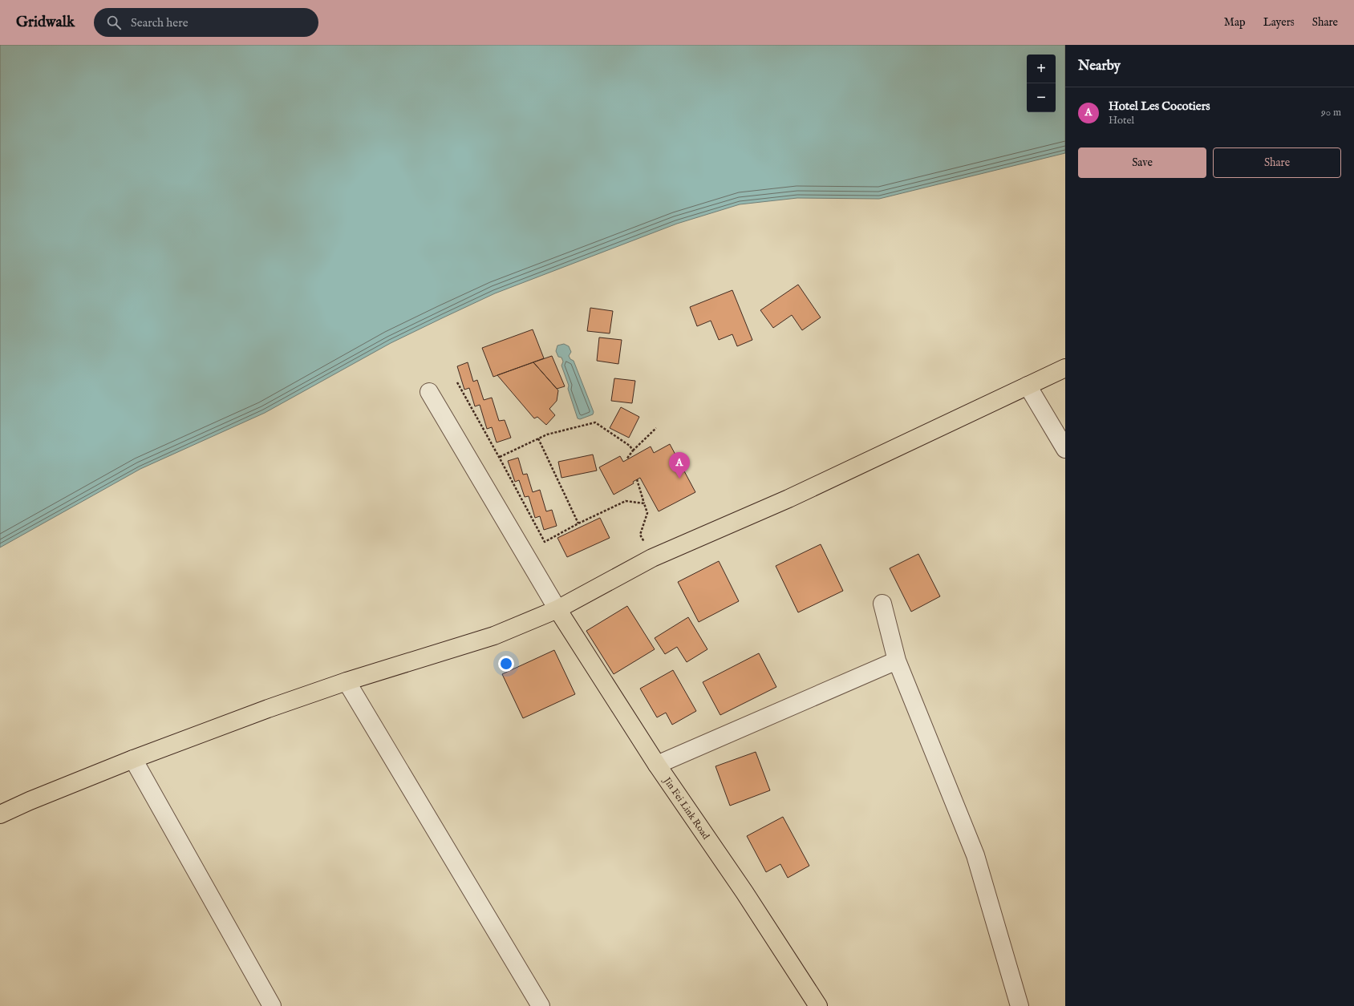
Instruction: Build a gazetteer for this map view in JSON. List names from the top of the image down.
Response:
{
  "streets": {
    "main road": ["Jin Fei Link Road"]
  },
  "page": {
    "header": "Gridwalk",
    "search": "Search here",
    "nav": ["Map", "Layers", "Share"],
    "heading": "Nearby",
    "map_buttons": ["+", "−"],
    "list": [
      {
        "mark": "A",
        "name": "Hotel Les Cocotiers",
        "note": "Hotel",
        "value": "90 m"
      }
    ],
    "buttons": ["Save", "Share"],
    "pins": "A"
  }
}
